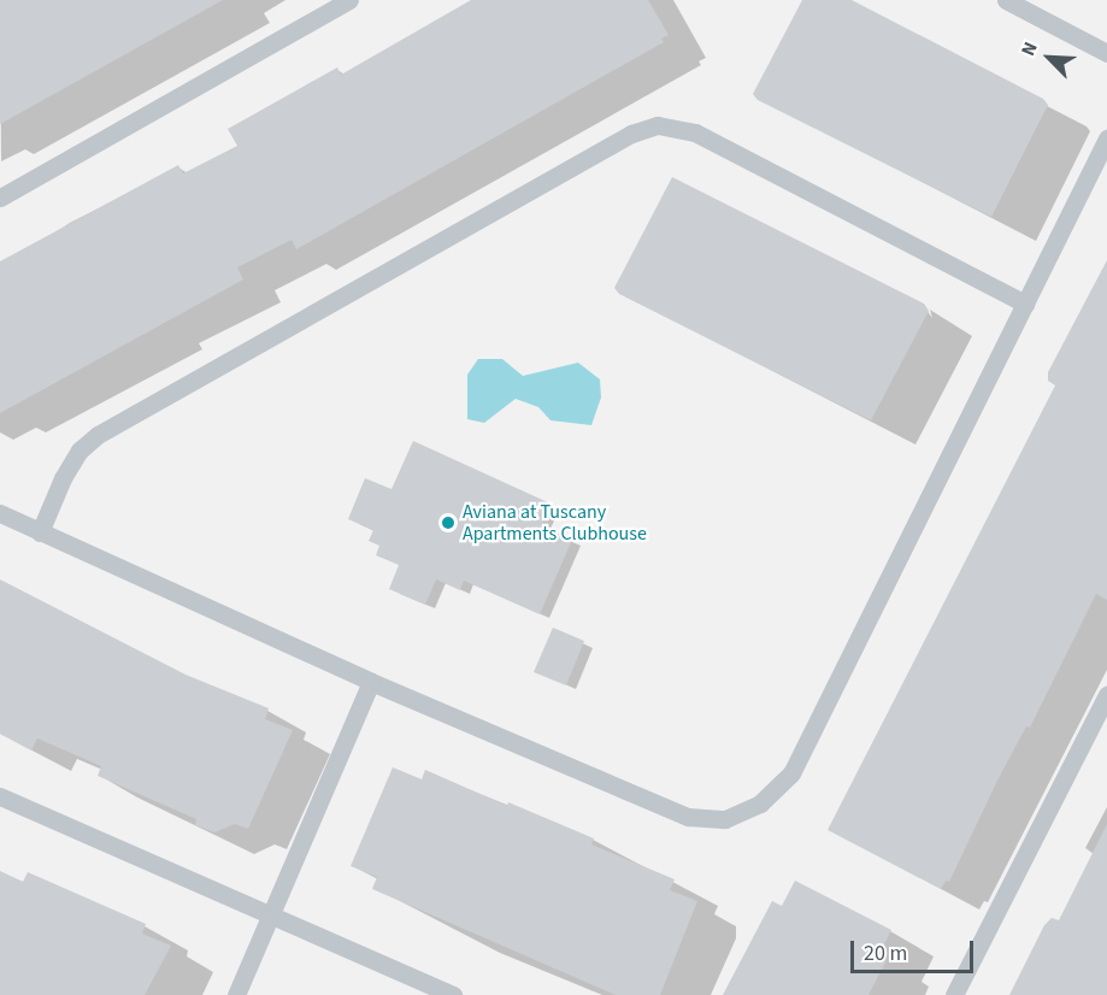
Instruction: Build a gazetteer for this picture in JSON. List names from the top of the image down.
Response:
{
  "places": ["Aviana at Tuscany Apartments Clubhouse"],
  "scale_bar": "20 m",
  "north": "top left"
}
